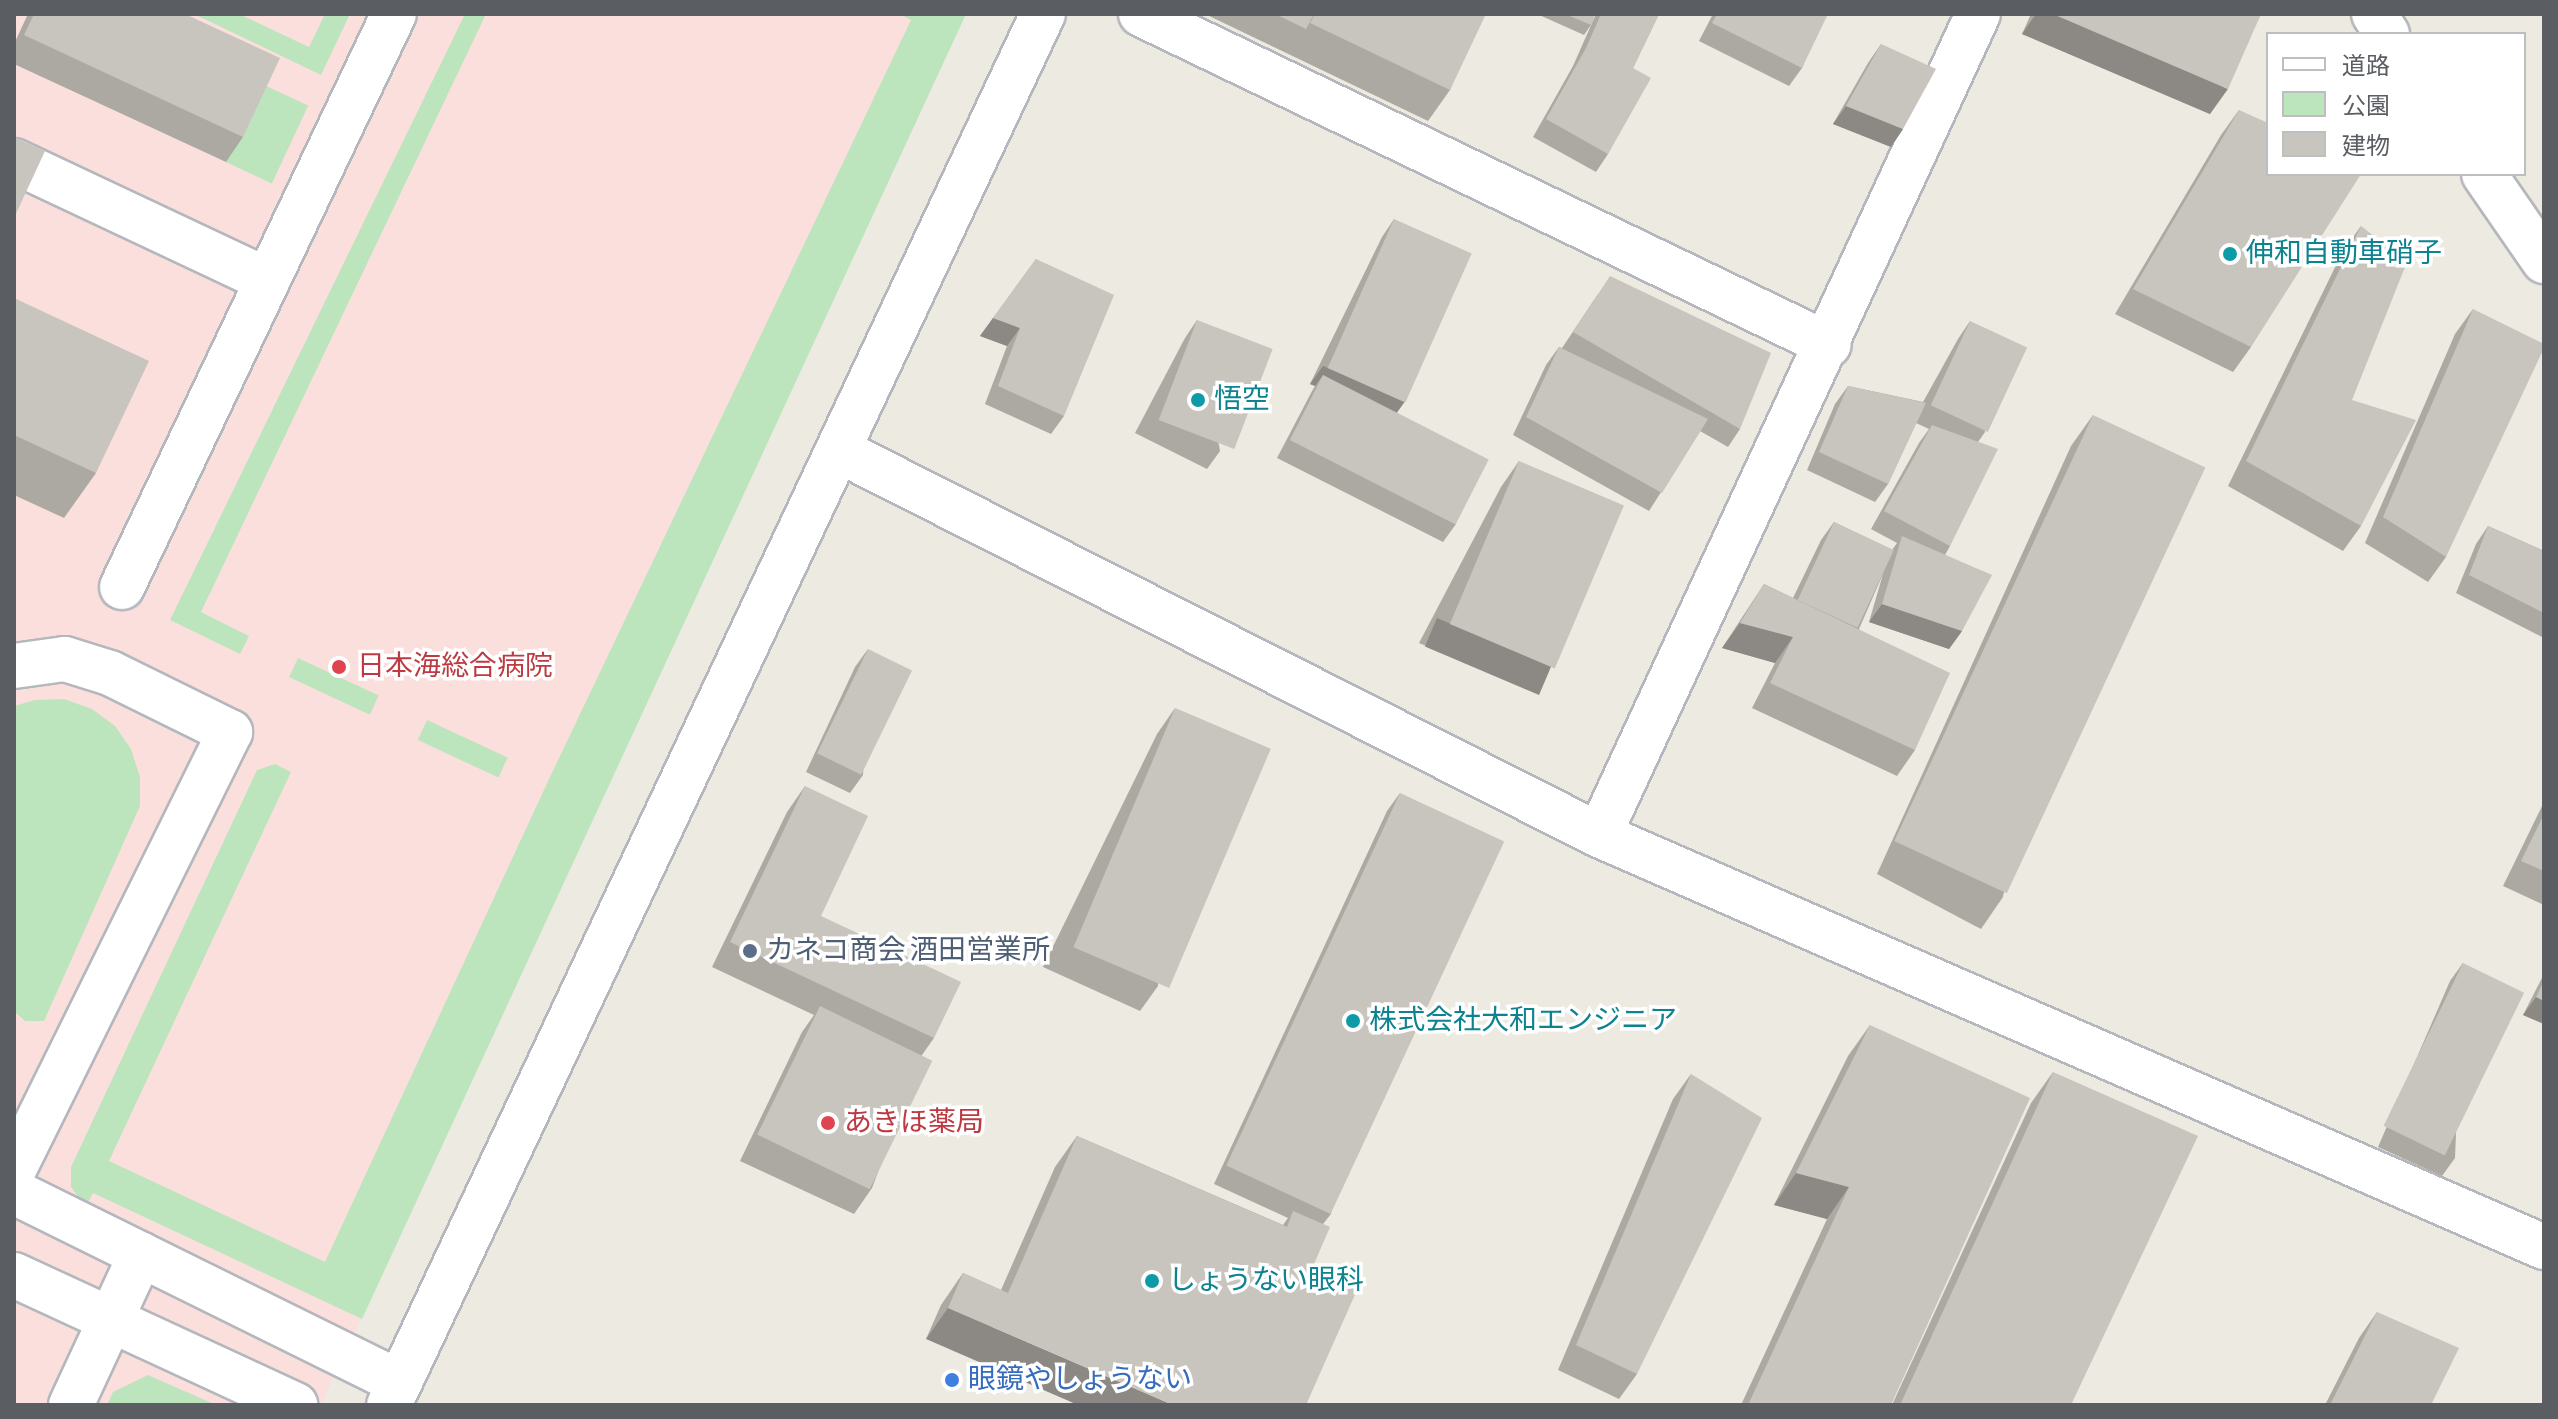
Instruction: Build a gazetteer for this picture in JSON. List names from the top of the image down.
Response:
{
  "places": [
    "伸和自動車硝子",
    "悟空",
    "日本海総合病院",
    "カネコ商会 酒田営業所",
    "株式会社大和エンジニア",
    "あきほ薬局",
    "しょうない眼科",
    "眼鏡やしょうない"
  ],
  "legend": ["道路", "公園", "建物"]
}
